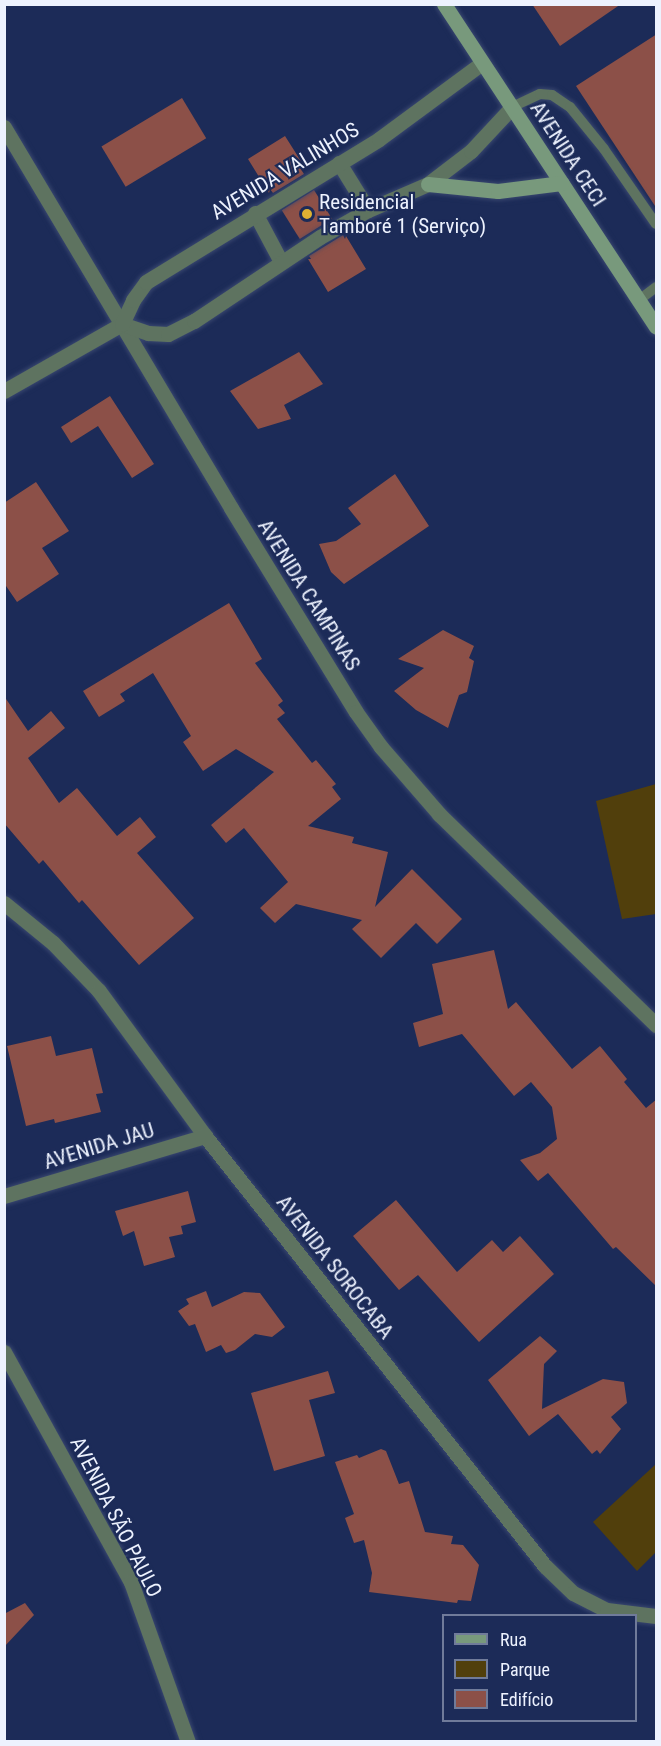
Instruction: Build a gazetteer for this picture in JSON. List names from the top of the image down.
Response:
{
  "streets": {
    "main road": ["AVENIDA CECI"],
    "street": [
      "AVENIDA VALINHOS",
      "AVENIDA CAMPINAS",
      "AVENIDA JAU",
      "AVENIDA SOROCABA",
      "AVENIDA SÃO PAULO"
    ]
  },
  "crossings": [
    ["AVENIDA CECI", "AVENIDA VALINHOS"],
    ["AVENIDA VALINHOS", "AVENIDA CAMPINAS"],
    ["AVENIDA JAU", "AVENIDA SOROCABA"]
  ],
  "places": ["Residencial Tamboré 1 (Serviço)"],
  "legend": ["Rua", "Parque", "Edifício"]
}
